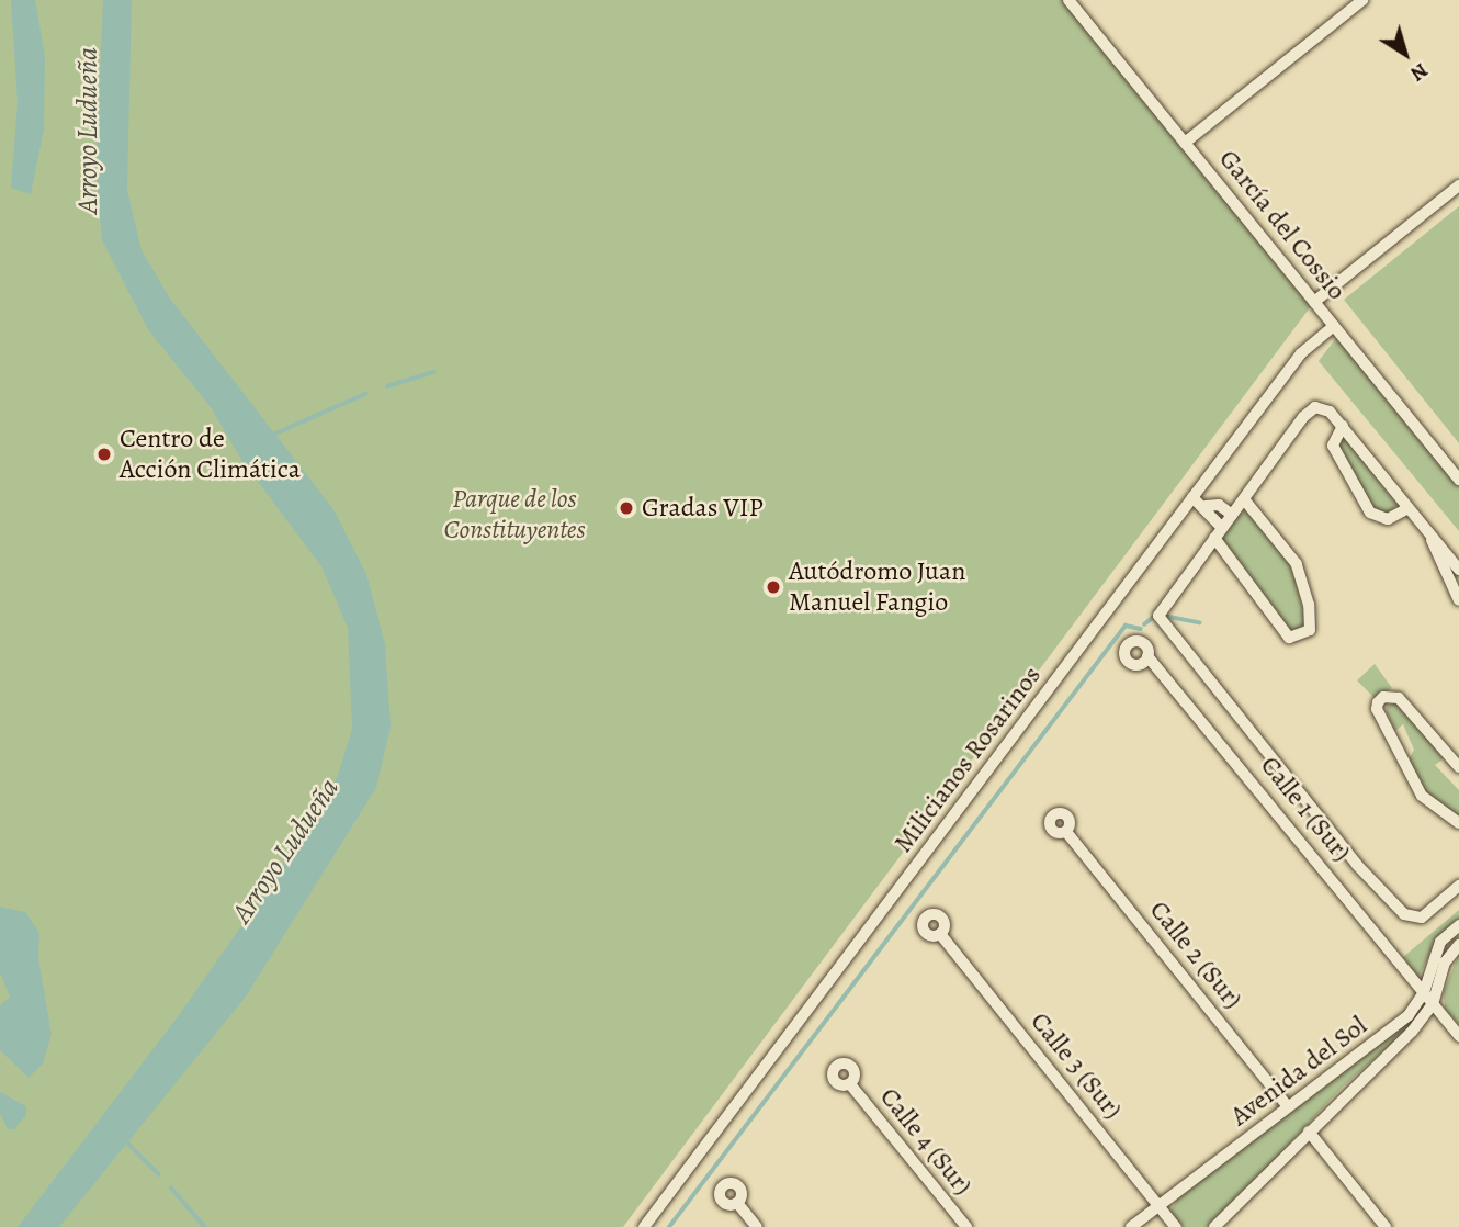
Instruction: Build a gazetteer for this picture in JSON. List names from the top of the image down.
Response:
{
  "streets": {
    "street": [
      "García del Cossio",
      "Milicianos Rosarinos",
      "Calle 1 (Sur)",
      "Calle 2 (Sur)",
      "Calle 3 (Sur)",
      "Avenida del Sol",
      "Calle 4 (Sur)"
    ]
  },
  "crossings": [
    ["García del Cossio", "Milicianos Rosarinos"],
    ["Calle 1 (Sur)", "Avenida del Sol"],
    ["Calle 2 (Sur)", "Avenida del Sol"],
    ["Calle 3 (Sur)", "Avenida del Sol"]
  ],
  "water": ["Arroyo Ludueña"],
  "parks": ["Parque de los Constituyentes"],
  "places": ["Centro de Acción Climática", "Gradas VIP", "Autódromo Juan Manuel Fangio"],
  "north": "bottom right"
}
